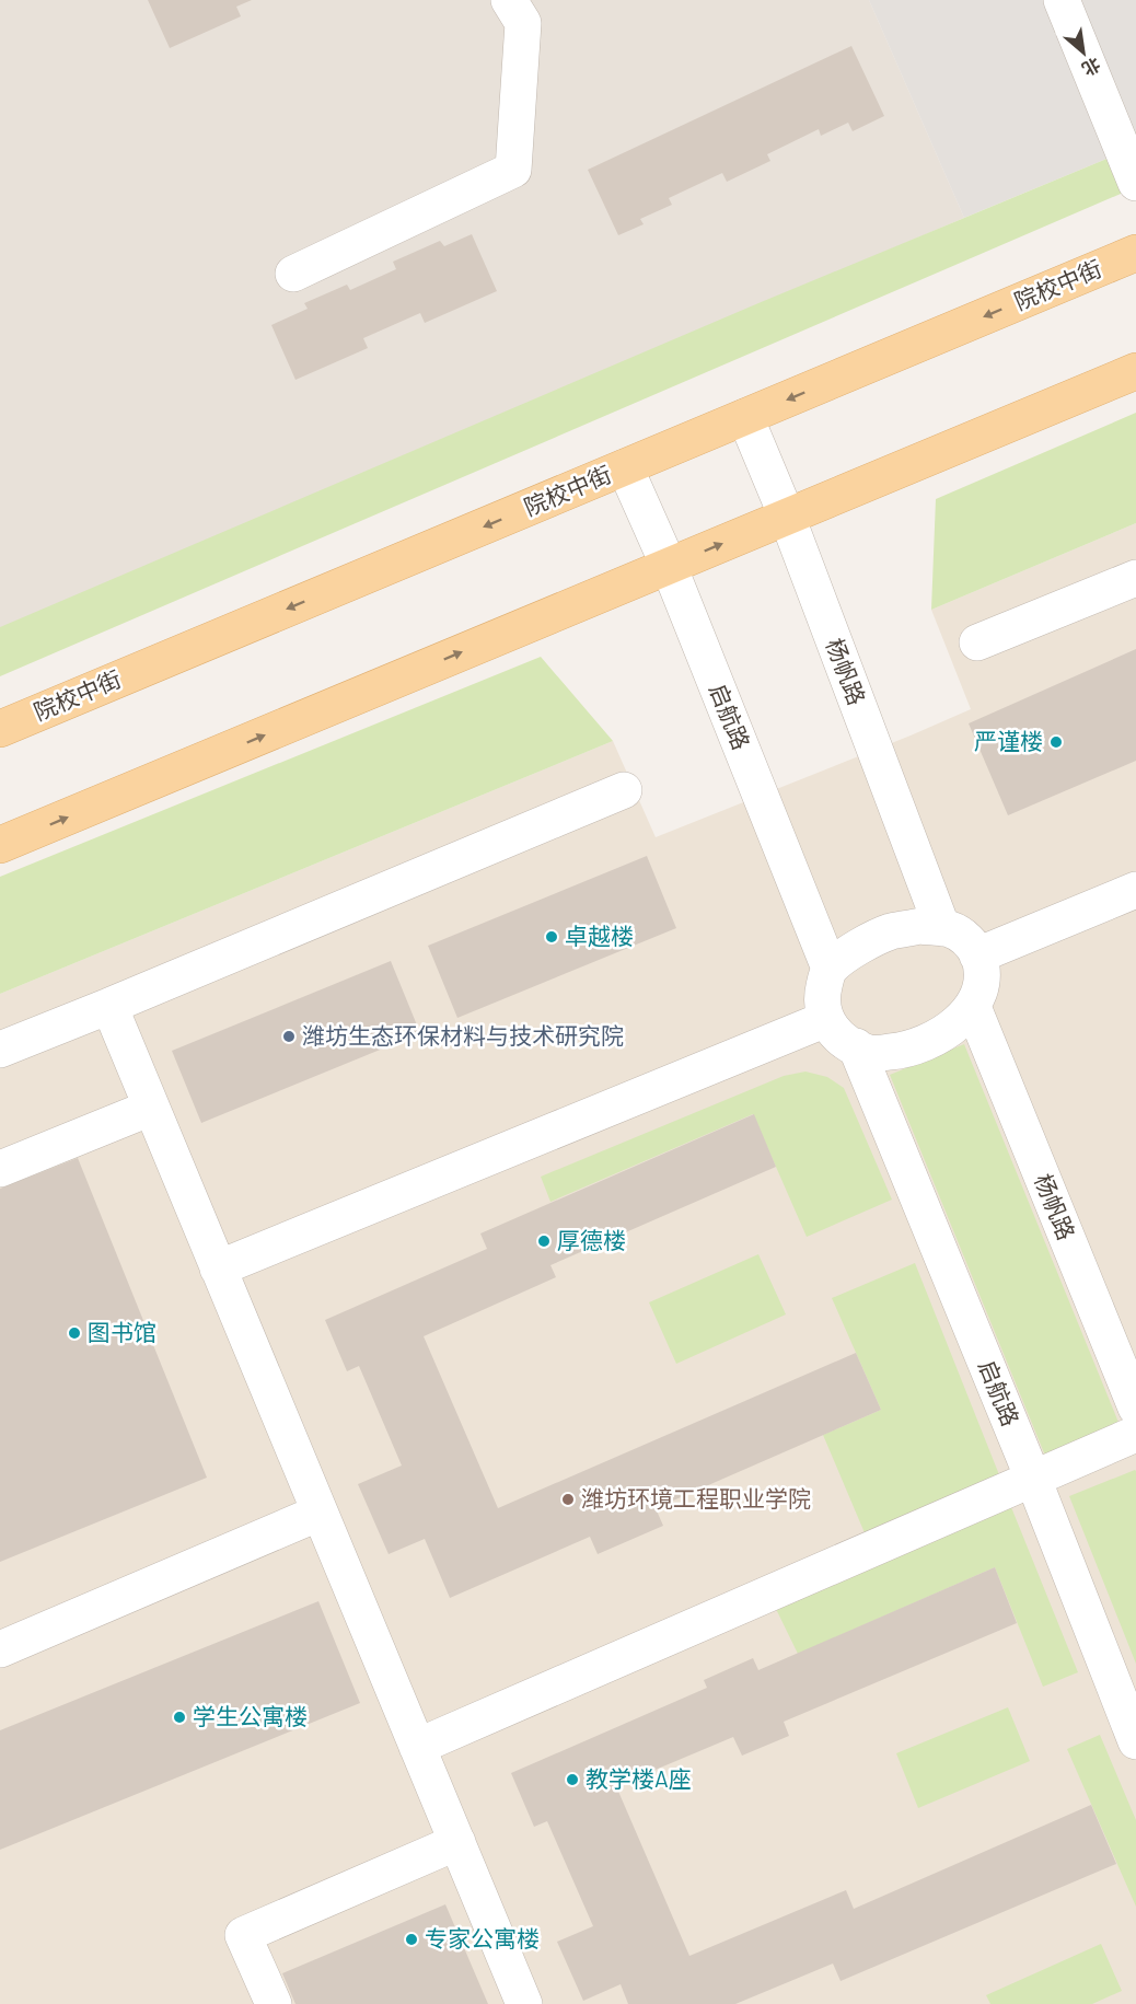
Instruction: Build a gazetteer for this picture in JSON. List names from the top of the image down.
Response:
{
  "streets": {
    "main road": ["院校中街"],
    "lane": ["杨帆路", "启航路"]
  },
  "crossings": [
    ["院校中街", "杨帆路"],
    ["院校中街", "启航路"],
    ["杨帆路", "启航路"]
  ],
  "places": [
    "严谨楼",
    "卓越楼",
    "潍坊生态环保材料与技术研究院",
    "厚德楼",
    "图书馆",
    "潍坊环境工程职业学院",
    "学生公寓楼",
    "教学楼A座",
    "专家公寓楼"
  ],
  "north": "bottom right"
}
